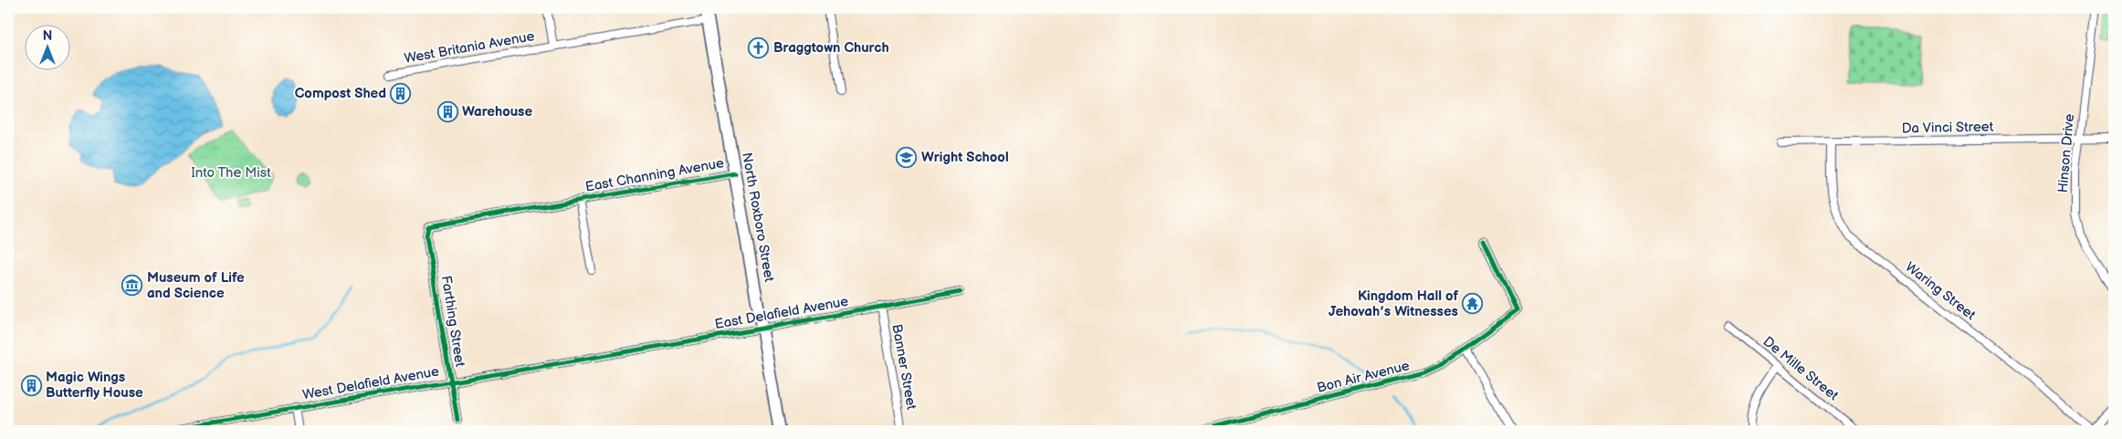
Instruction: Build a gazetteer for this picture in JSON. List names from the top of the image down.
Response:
{
  "streets": {
    "main road": ["North Roxboro Street"],
    "street": [
      "West Britania Avenue",
      "Da Vinci Street",
      "Hinson Drive",
      "East Channing Avenue",
      "Waring Street",
      "East Delafield Avenue",
      "Farthing Street",
      "Banner Street",
      "De Mille Street",
      "Bon Air Avenue",
      "West Delafield Avenue"
    ]
  },
  "crossings": [
    ["West Britania Avenue", "North Roxboro Street"],
    ["Da Vinci Street", "Hinson Drive"],
    ["Da Vinci Street", "Waring Street"],
    ["East Channing Avenue", "North Roxboro Street"],
    ["East Channing Avenue", "Farthing Street"],
    ["North Roxboro Street", "East Delafield Avenue"],
    ["East Delafield Avenue", "Banner Street"],
    ["East Delafield Avenue", "West Delafield Avenue"],
    ["Farthing Street", "West Delafield Avenue"]
  ],
  "parks": ["Into The Mist"],
  "places": {
    "church": ["Braggtown Church"],
    "building": ["Compost Shed", "Warehouse", "Magic Wings Butterfly House"],
    "school or university": ["Wright School"],
    "museum": ["Museum of Life and Science"],
    "temple": ["Kingdom Hall of Jehovah’s Witnesses"]
  },
  "north": "top"
}
